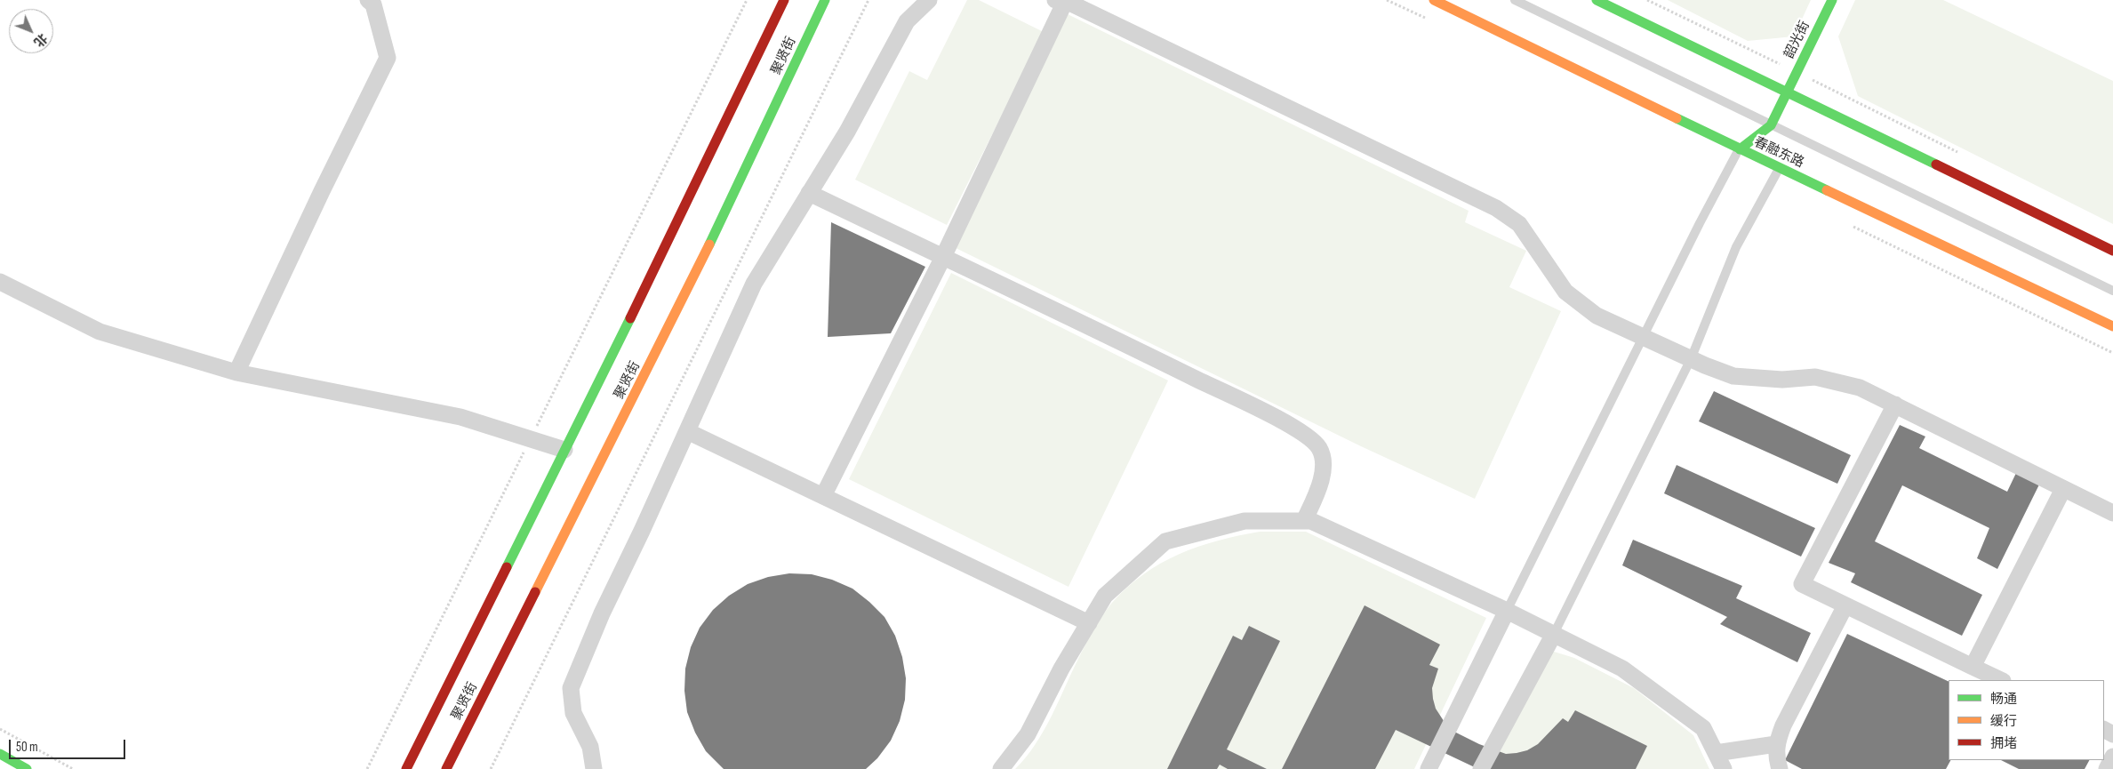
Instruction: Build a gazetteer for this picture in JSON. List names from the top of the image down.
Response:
{
  "streets": {
    "main road": ["韶光街", "聚贤街", "春融东路"]
  },
  "legend": ["畅通", "缓行", "拥堵"],
  "scale_bar": "50 m",
  "north": "bottom right"
}
